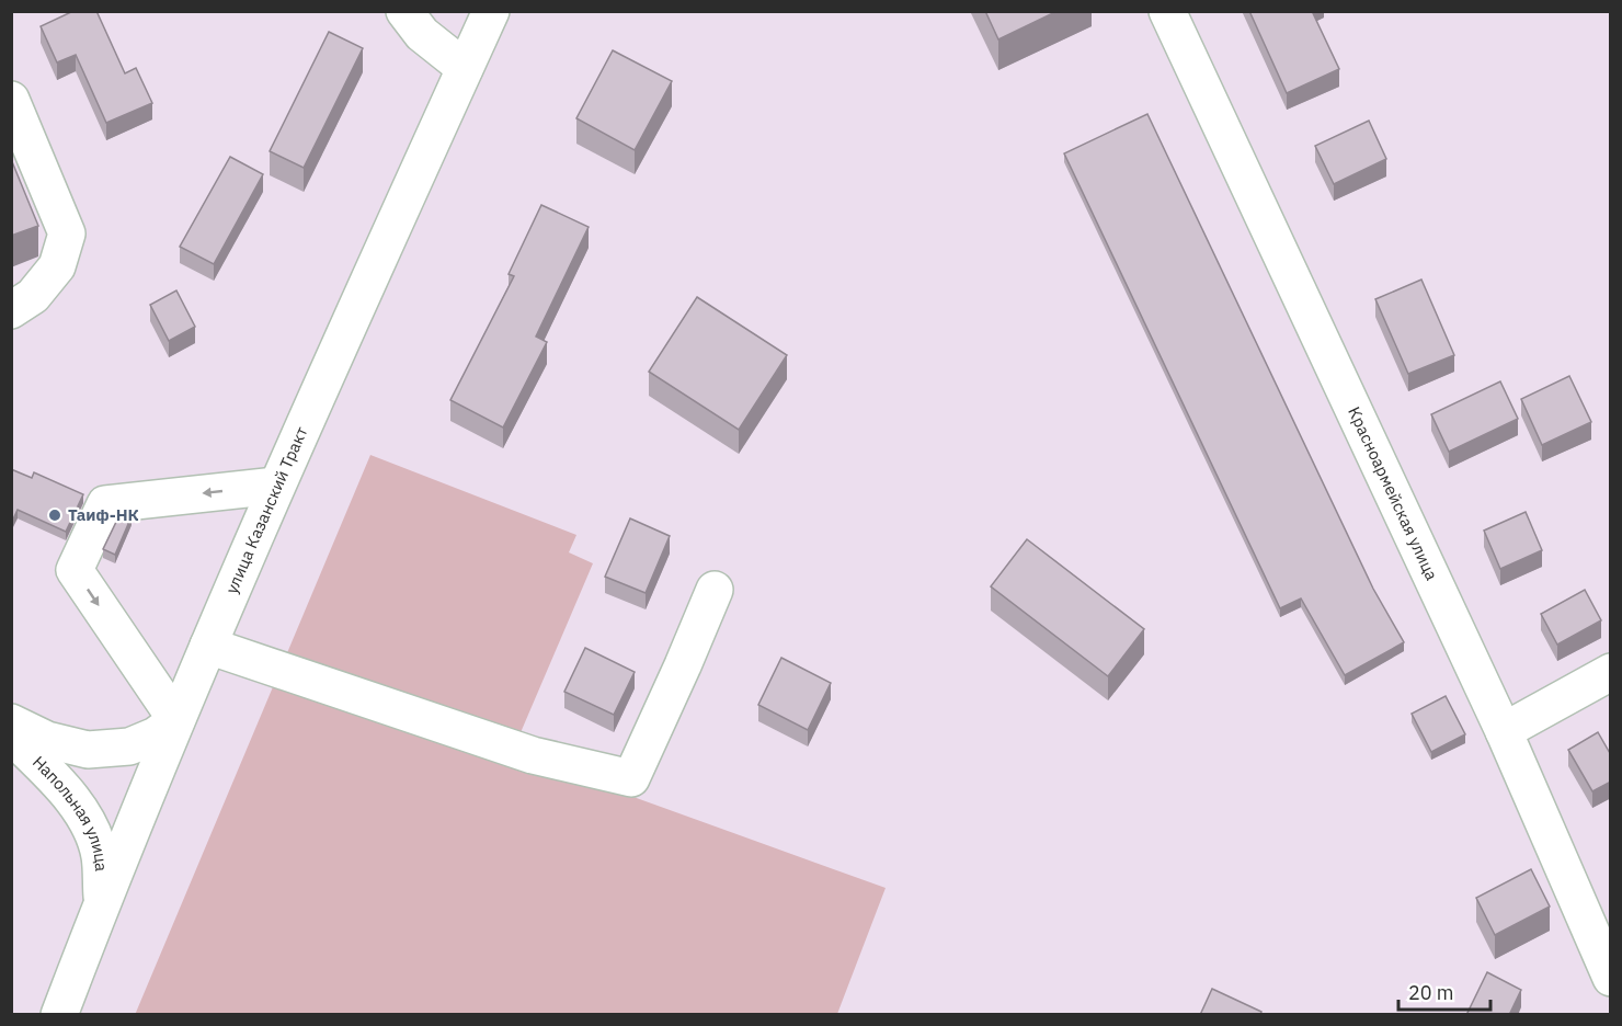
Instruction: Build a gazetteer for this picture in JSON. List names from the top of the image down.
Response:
{
  "streets": {
    "street": ["Красноармейская улица", "улица Казанский Тракт", "Напольная улица"]
  },
  "crossings": [
    ["улица Казанский Тракт", "Напольная улица"]
  ],
  "places": ["Таиф-НК"],
  "scale_bar": "20 m"
}
